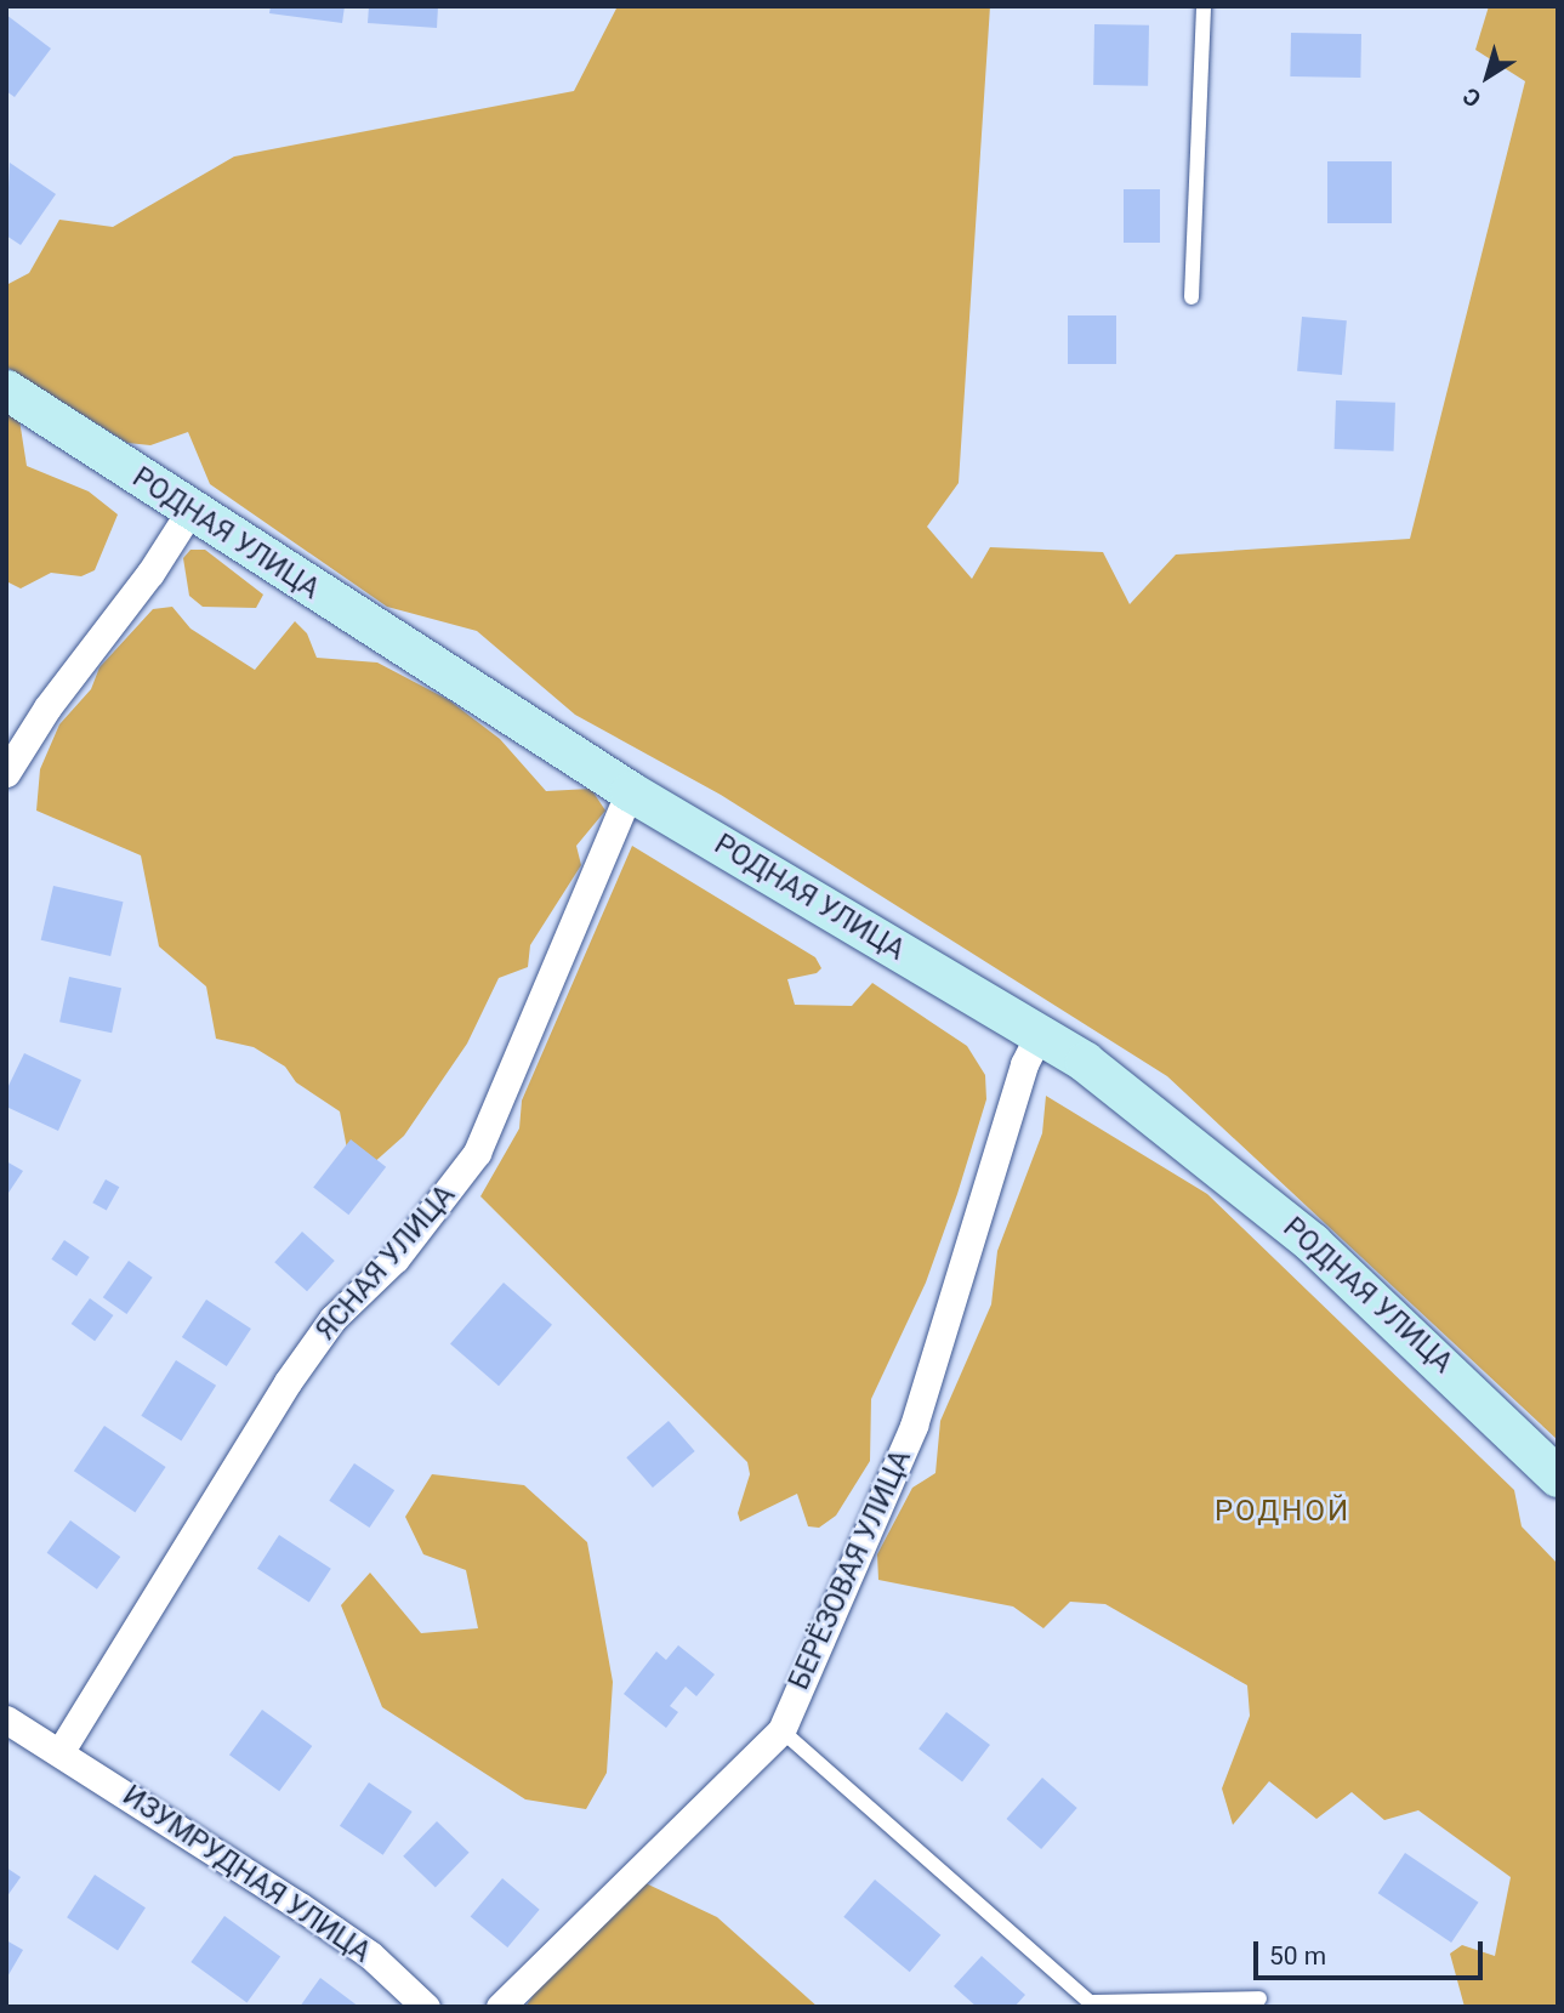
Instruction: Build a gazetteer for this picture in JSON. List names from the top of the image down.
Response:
{
  "streets": {
    "street": [
      "РОДНАЯ УЛИЦА",
      "ЯСНАЯ УЛИЦА",
      "БЕРЁЗОВАЯ УЛИЦА",
      "ИЗУМРУДНАЯ УЛИЦА"
    ]
  },
  "crossings": [
    ["РОДНАЯ УЛИЦА", "ЯСНАЯ УЛИЦА"],
    ["РОДНАЯ УЛИЦА", "БЕРЁЗОВАЯ УЛИЦА"],
    ["ЯСНАЯ УЛИЦА", "ИЗУМРУДНАЯ УЛИЦА"]
  ],
  "districts": ["РОДНОЙ"],
  "scale_bar": "50 m",
  "north": "bottom left"
}
